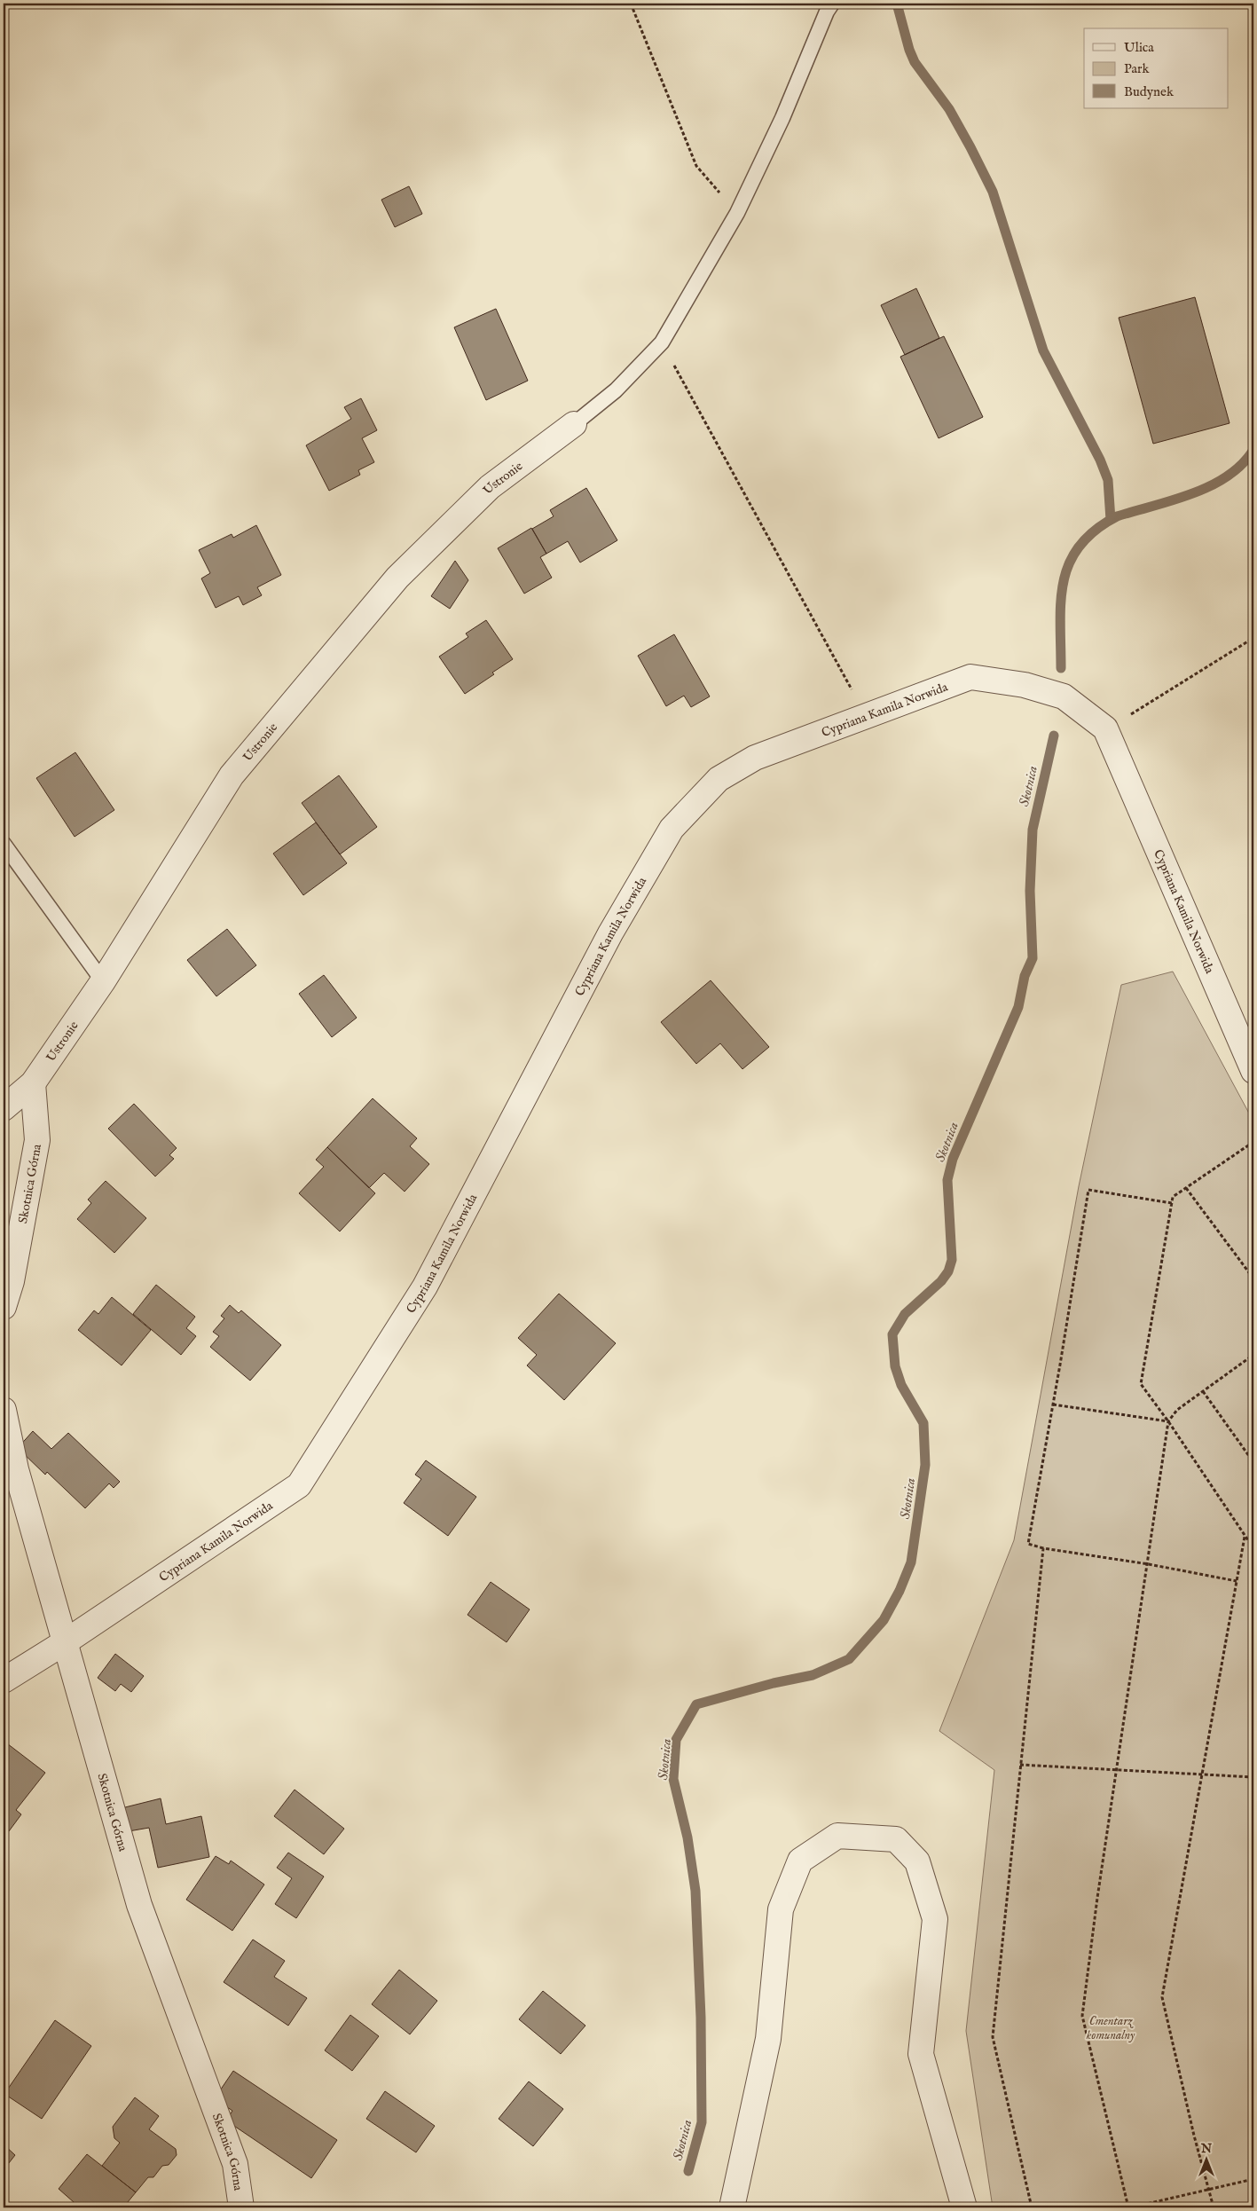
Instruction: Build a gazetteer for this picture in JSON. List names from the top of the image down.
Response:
{
  "streets": {
    "street": ["Ustronie", "Cypriana Kamila Norwida", "Skotnica Górna"]
  },
  "crossings": [
    ["Ustronie", "Skotnica Górna"],
    ["Cypriana Kamila Norwida", "Skotnica Górna"]
  ],
  "water": ["Skotnica"],
  "parks": ["Cmentarz komunalny"],
  "legend": ["Ulica", "Park", "Budynek"],
  "north": "top"
}
